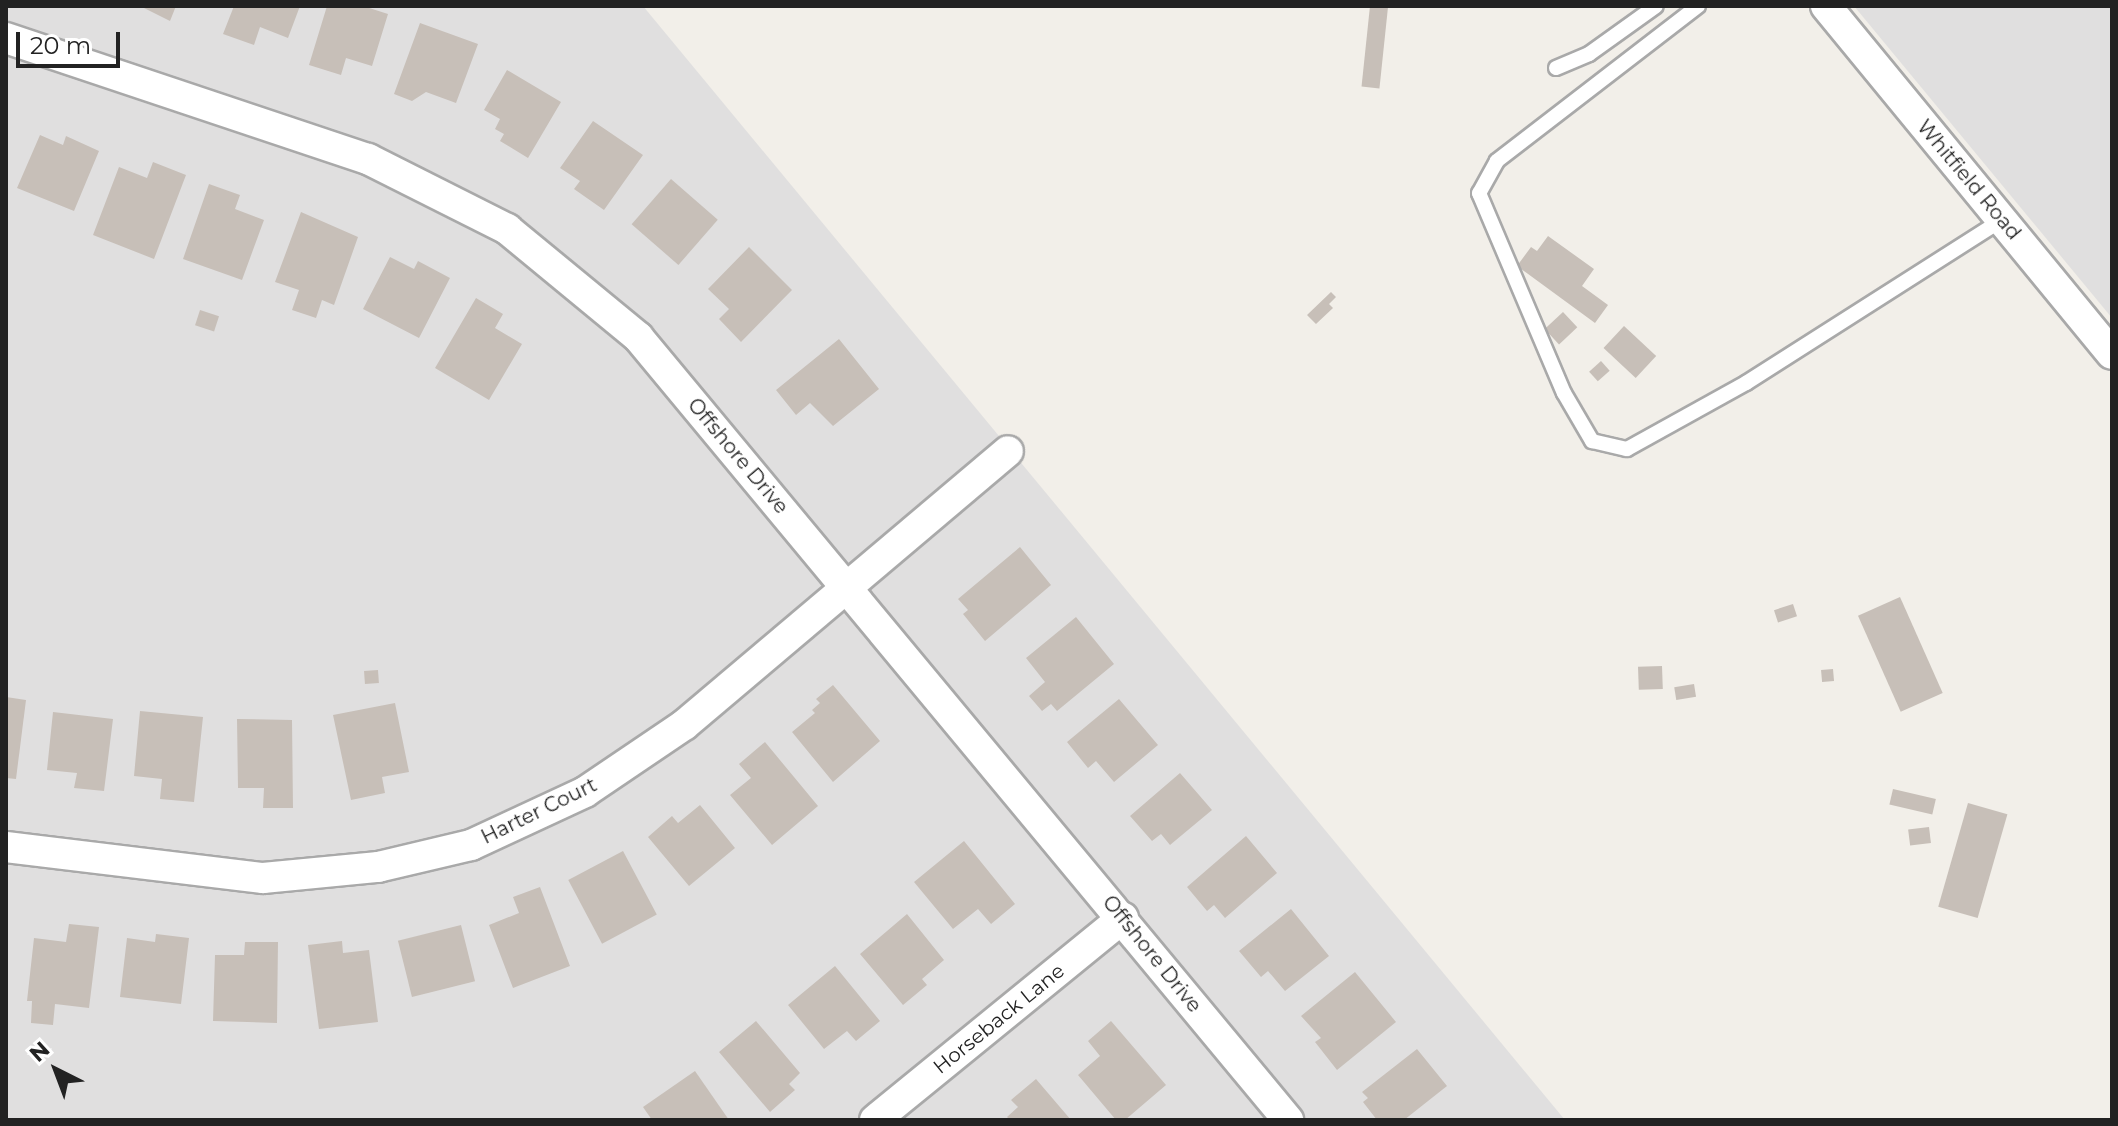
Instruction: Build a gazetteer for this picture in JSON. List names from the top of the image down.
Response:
{
  "streets": {
    "street": [
      "Whitfield Road",
      "Offshore Drive",
      "Harter Court",
      "Horseback Lane"
    ]
  },
  "crossings": [
    ["Offshore Drive", "Harter Court"],
    ["Offshore Drive", "Horseback Lane"]
  ],
  "scale_bar": "20 m",
  "north": "top left"
}
